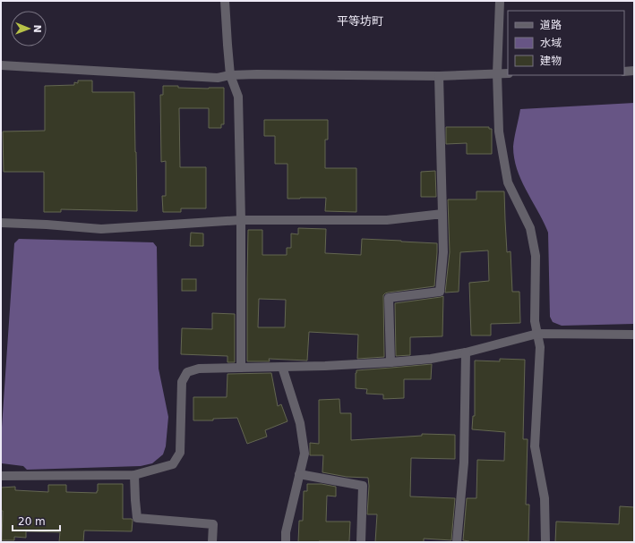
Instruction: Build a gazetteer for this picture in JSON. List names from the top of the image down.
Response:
{
  "districts": ["平等坊町"],
  "legend": ["道路", "水域", "建物"],
  "scale_bar": "20 m",
  "north": "right"
}
